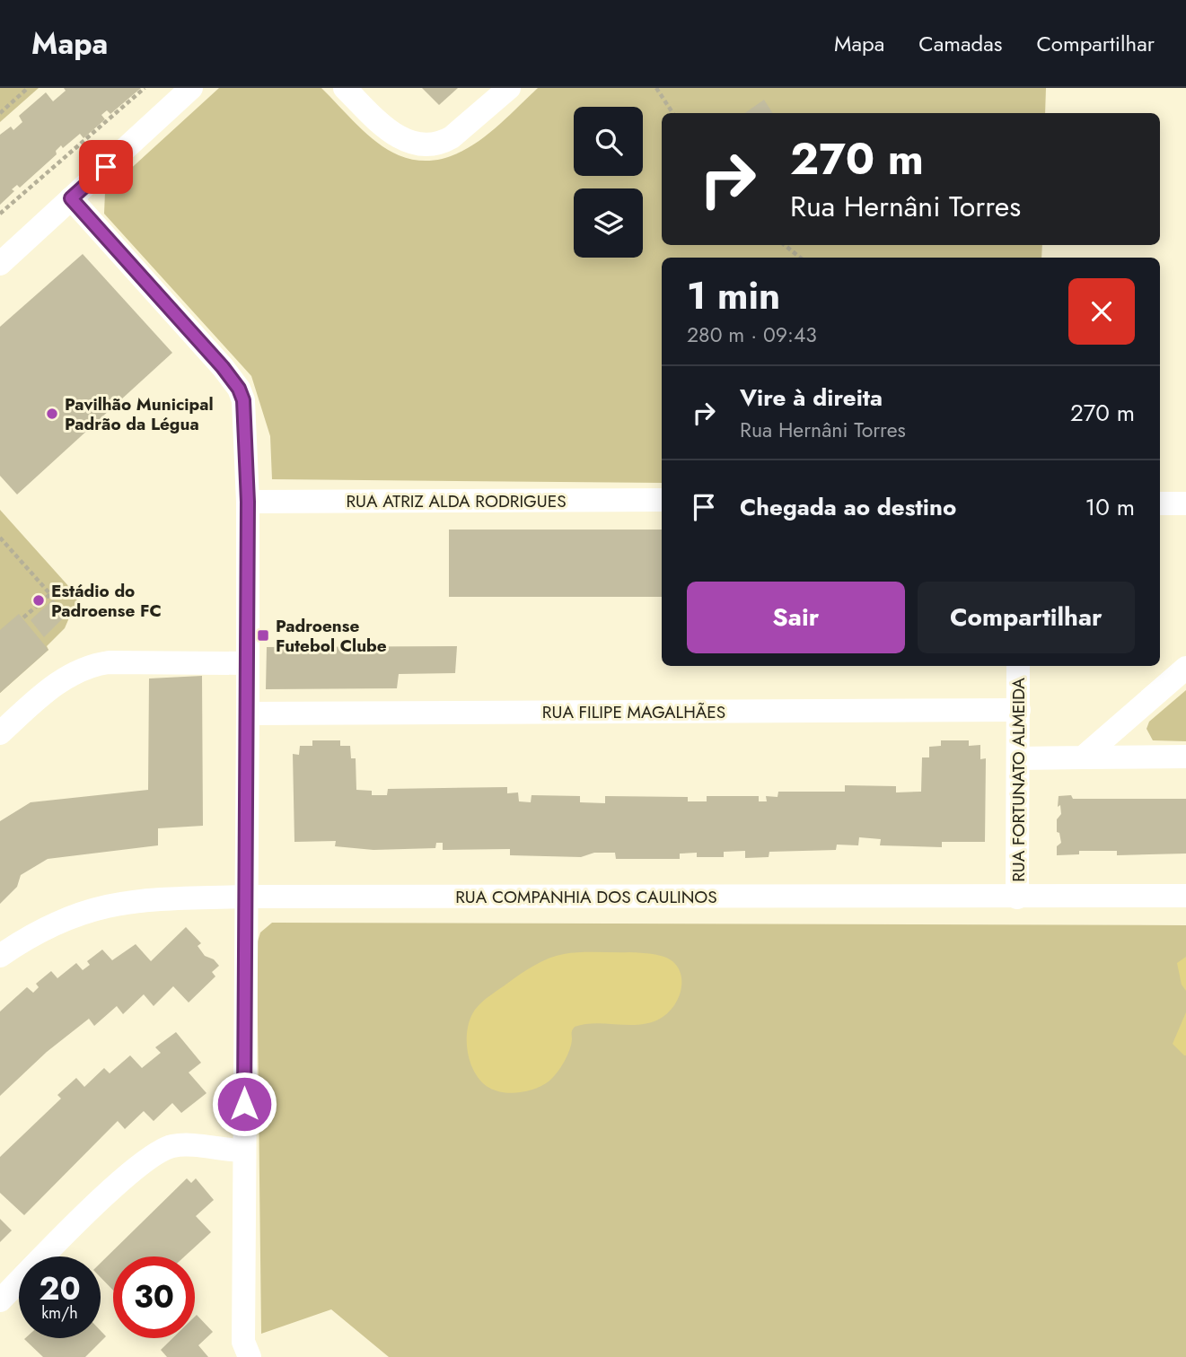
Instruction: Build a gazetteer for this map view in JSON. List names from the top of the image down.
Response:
{
  "streets": {
    "street": [
      "RUA ATRIZ ALDA RODRIGUES",
      "RUA FILIPE MAGALHÃES",
      "RUA FORTUNATO ALMEIDA",
      "RUA COMPANHIA DOS CAULINOS"
    ]
  },
  "crossings": [
    ["RUA FILIPE MAGALHÃES", "RUA FORTUNATO ALMEIDA"],
    ["RUA FORTUNATO ALMEIDA", "RUA COMPANHIA DOS CAULINOS"]
  ],
  "places": {
    "other": ["Pavilhão Municipal Padrão da Légua", "Estádio do Padroense FC"],
    "transit": ["Padroense Futebol Clube"]
  },
  "page": {
    "header": "Mapa",
    "nav": ["Mapa", "Camadas", "Compartilhar"],
    "turn": ["270 m", "Rua Hernâni Torres"],
    "heading": ["1 min", "280 m · 09:43"],
    "list": [
      {
        "name": "Vire à direita",
        "note": "Rua Hernâni Torres",
        "value": "270 m"
      },
      {
        "name": "Chegada ao destino",
        "value": "10 m"
      }
    ],
    "buttons": ["Sair", "Compartilhar"],
    "speed": "20 km/h",
    "limit": "30"
  }
}
